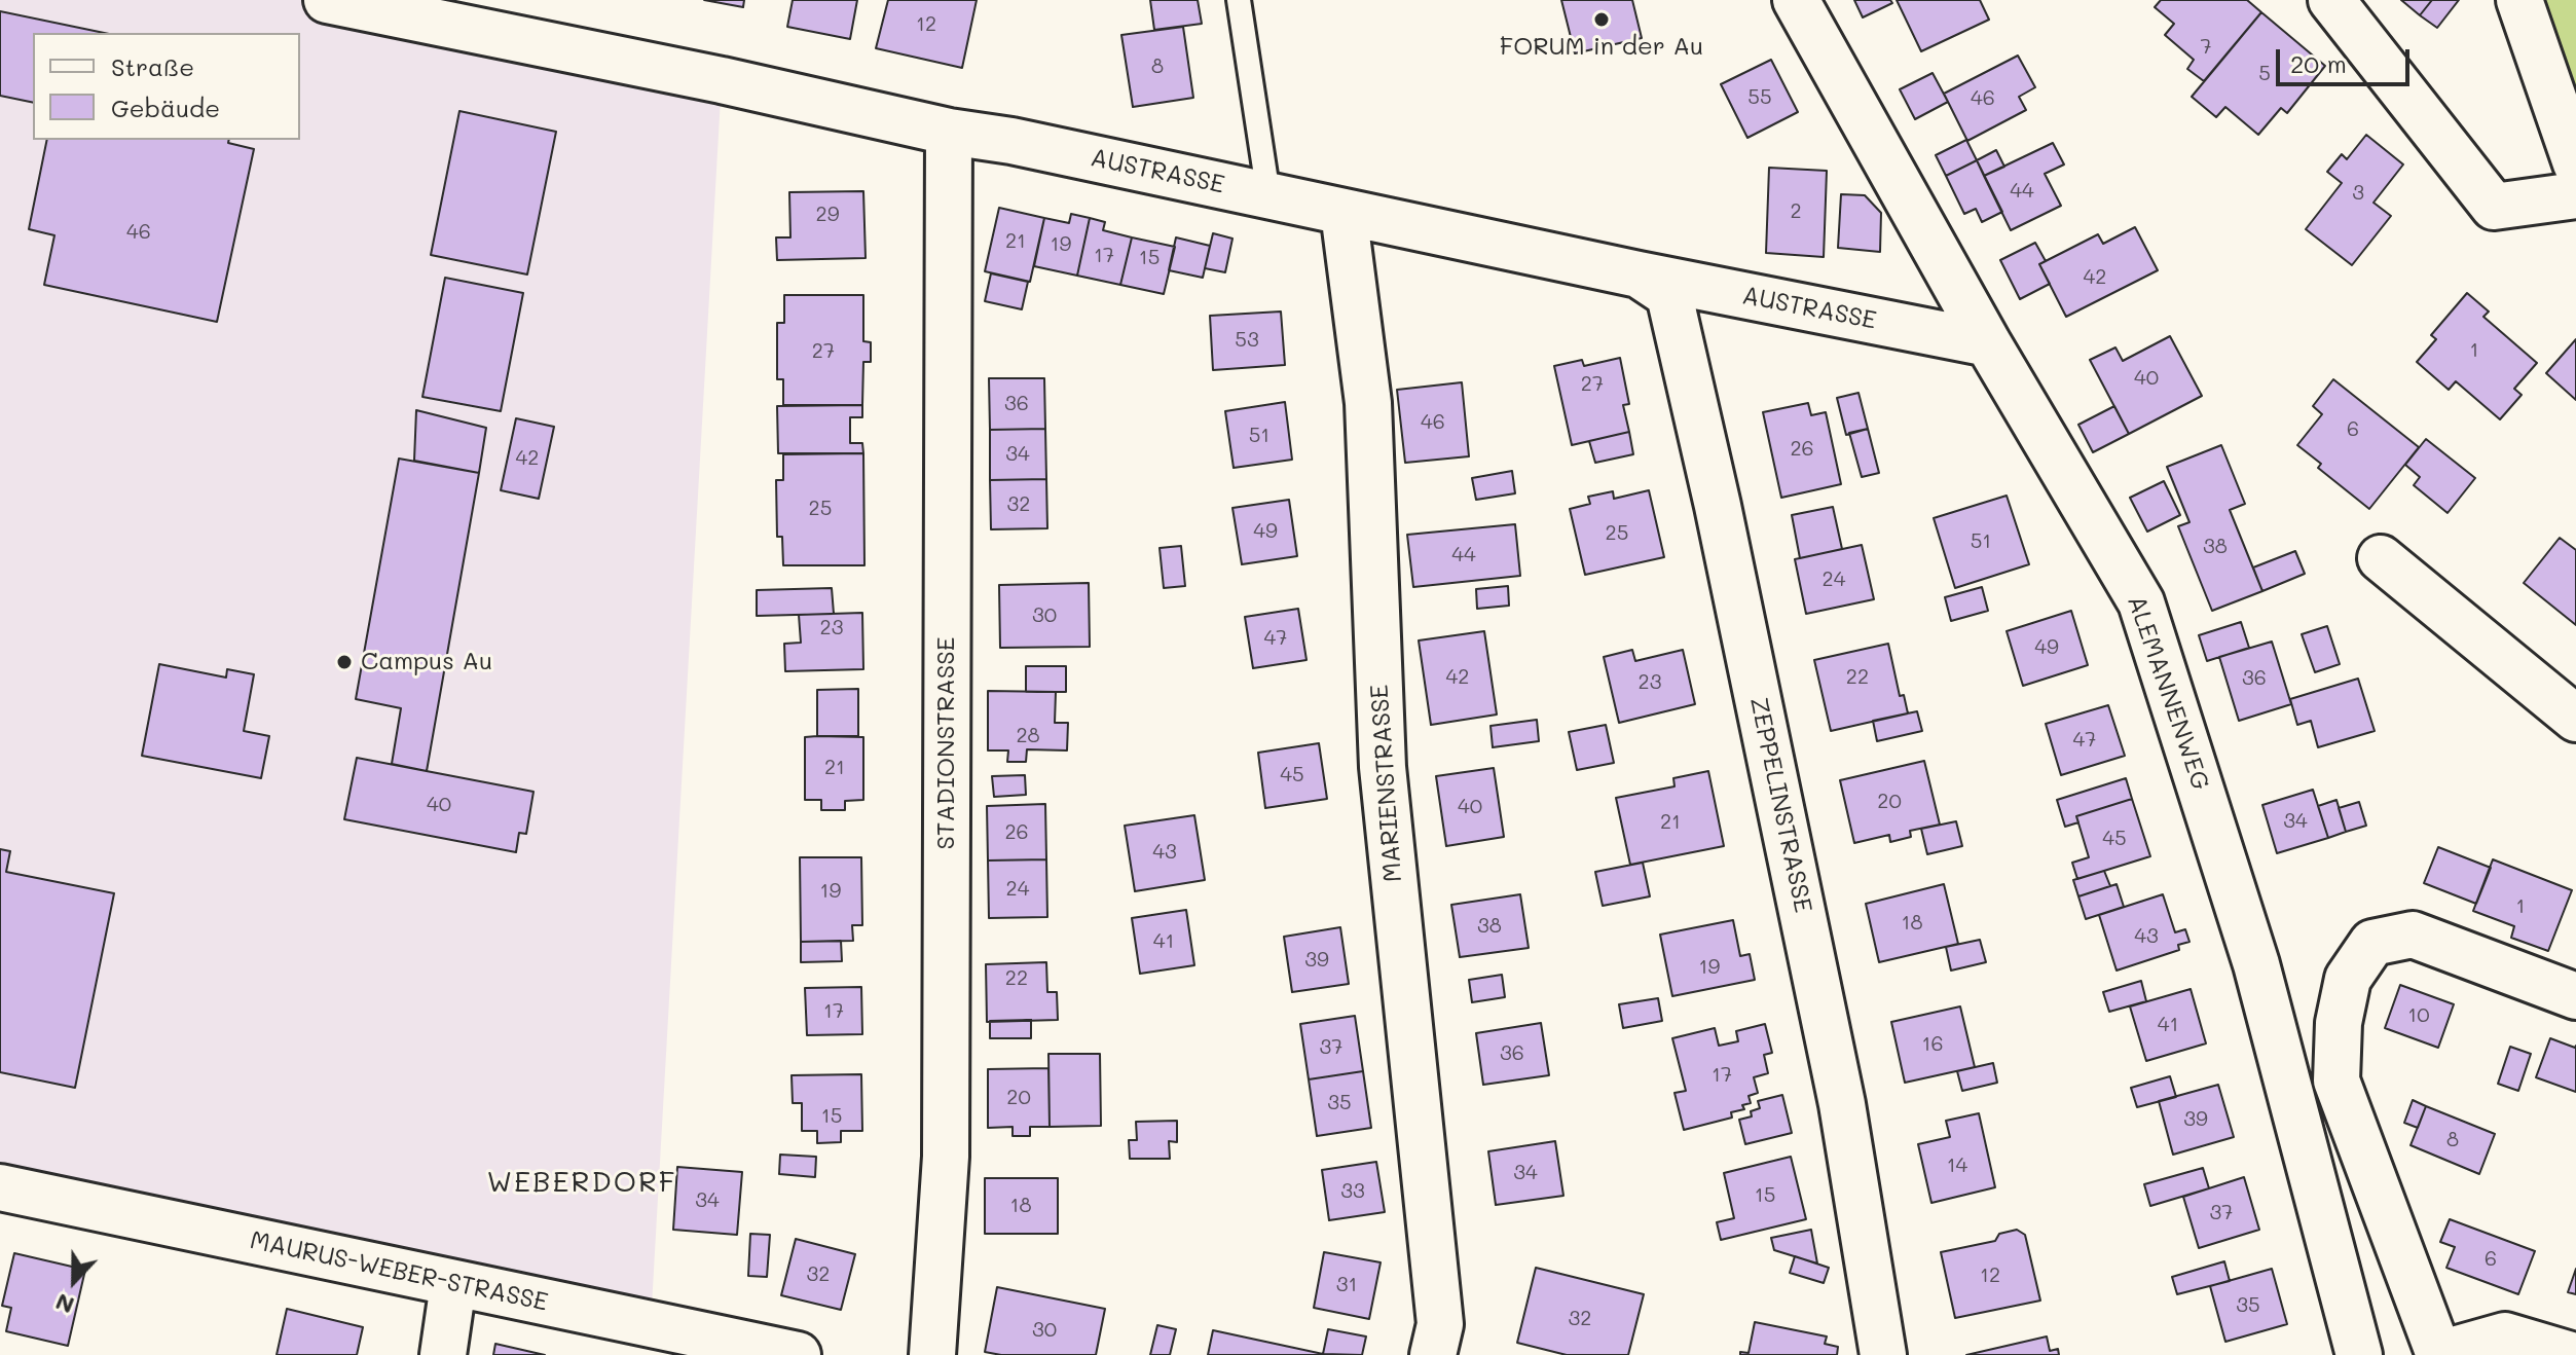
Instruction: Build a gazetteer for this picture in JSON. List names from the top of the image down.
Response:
{
  "streets": {
    "street": [
      "AUSTRASSE",
      "ALEMANNENWEG",
      "STADIONSTRASSE",
      "MARIENSTRASSE",
      "ZEPPELINSTRASSE",
      "MAURUS-WEBER-STRASSE"
    ]
  },
  "crossings": [
    ["AUSTRASSE", "ALEMANNENWEG"],
    ["AUSTRASSE", "STADIONSTRASSE"],
    ["AUSTRASSE", "MARIENSTRASSE"],
    ["AUSTRASSE", "ZEPPELINSTRASSE"]
  ],
  "districts": ["WEBERDORF"],
  "places": ["FORUM in der Au", "Campus Au"],
  "house_numbers": [
    "12",
    "7",
    "8",
    "5",
    "55",
    "46",
    "44",
    "3",
    "2",
    "29",
    "46",
    "21",
    "19",
    "17",
    "15",
    "42",
    "53",
    "1",
    "27",
    "40",
    "27",
    "36",
    "46",
    "6",
    "51",
    "26",
    "34",
    "42",
    "32",
    "25",
    "49",
    "25",
    "51",
    "38",
    "44",
    "24",
    "30",
    "23",
    "47",
    "49",
    "42",
    "22",
    "36",
    "23",
    "28",
    "47",
    "21",
    "45",
    "20",
    "40",
    "40",
    "34",
    "21",
    "26",
    "45",
    "43",
    "24",
    "19",
    "1",
    "18",
    "38",
    "43",
    "41",
    "39",
    "19",
    "22",
    "17",
    "10",
    "41",
    "16",
    "37",
    "36",
    "17",
    "20",
    "35",
    "15",
    "39",
    "8",
    "14",
    "34",
    "33",
    "15",
    "34",
    "18",
    "37",
    "6",
    "32",
    "12",
    "31",
    "35",
    "32",
    "30"
  ],
  "legend": ["Straße", "Gebäude"],
  "scale_bar": "20 m",
  "north": "bottom"
}
